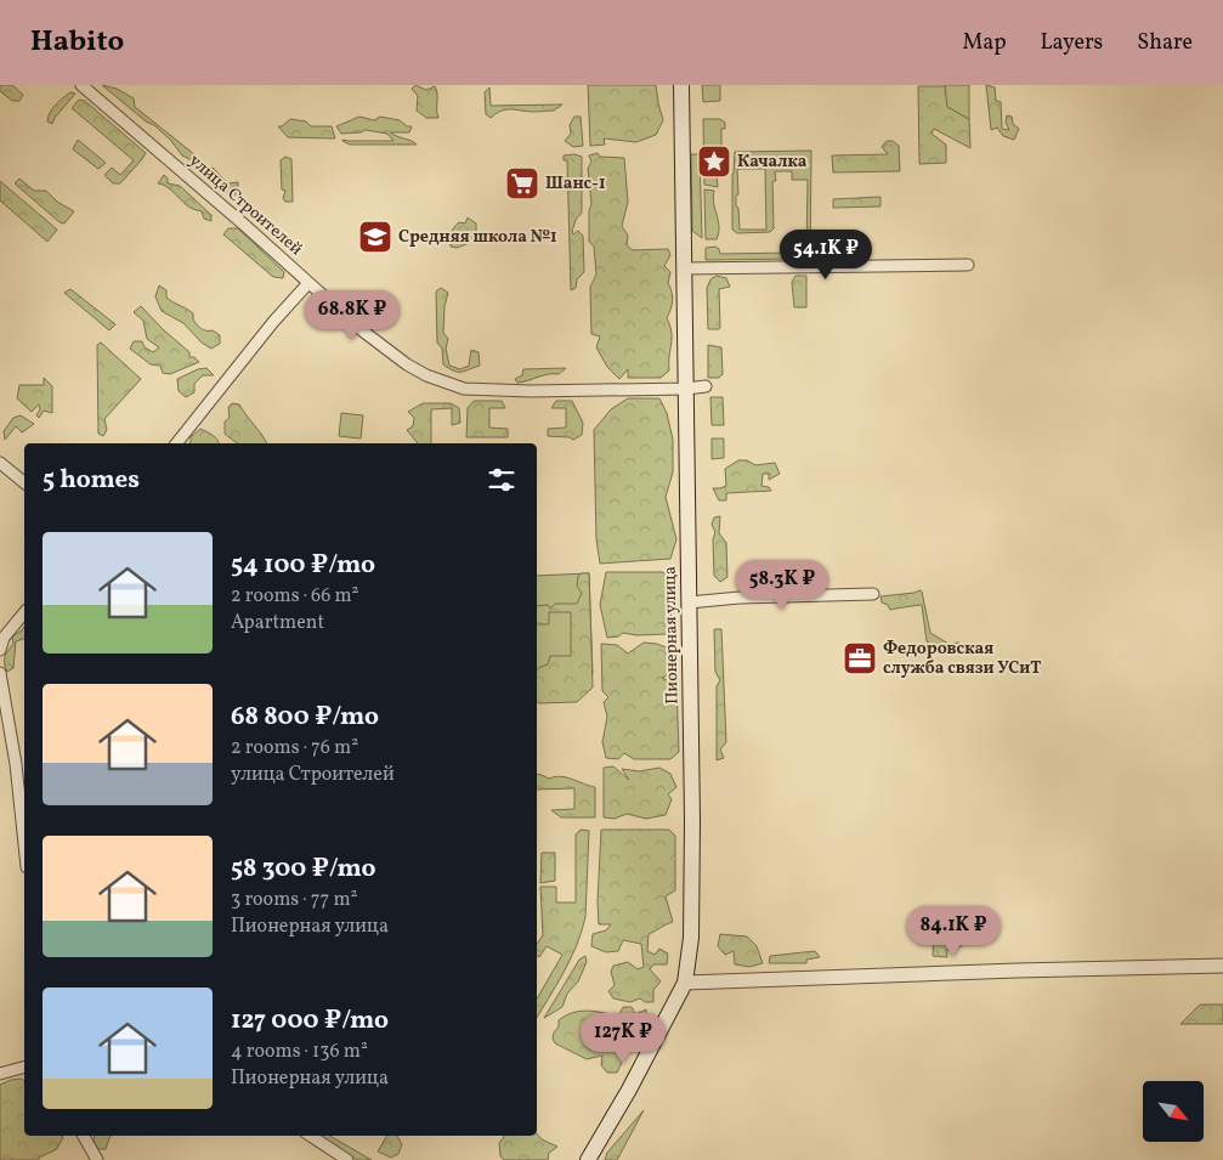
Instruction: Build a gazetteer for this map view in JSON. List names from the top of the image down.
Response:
{
  "streets": {
    "main road": ["Пионерная улица"],
    "street": ["улица Строителей"]
  },
  "crossings": [
    ["улица Строителей", "Пионерная улица"]
  ],
  "places": {
    "place": ["Качалка"],
    "supermarket": ["Шанс-1"],
    "school or university": ["Средняя школа №1"],
    "office": ["Федоровская служба связи УСиТ"]
  },
  "north": "bottom right",
  "page": {
    "header": "Habito",
    "nav": ["Map", "Layers", "Share"],
    "price": [
      "54.1K ₽",
      "68.8K ₽",
      "58.3K ₽",
      "84.1K ₽",
      "127K ₽"
    ],
    "heading": "5 homes",
    "list": [
      {
        "name": "54 100 ₽/mo",
        "note": "2 rooms · 66 m² · Apartment"
      },
      {
        "name": "68 800 ₽/mo",
        "note": "2 rooms · 76 m² · улица Строителей"
      },
      {
        "name": "58 300 ₽/mo",
        "note": "3 rooms · 77 m² · Пионерная улица"
      },
      {
        "name": "127 000 ₽/mo",
        "note": "4 rooms · 136 m² · Пионерная улица"
      }
    ]
  }
}
